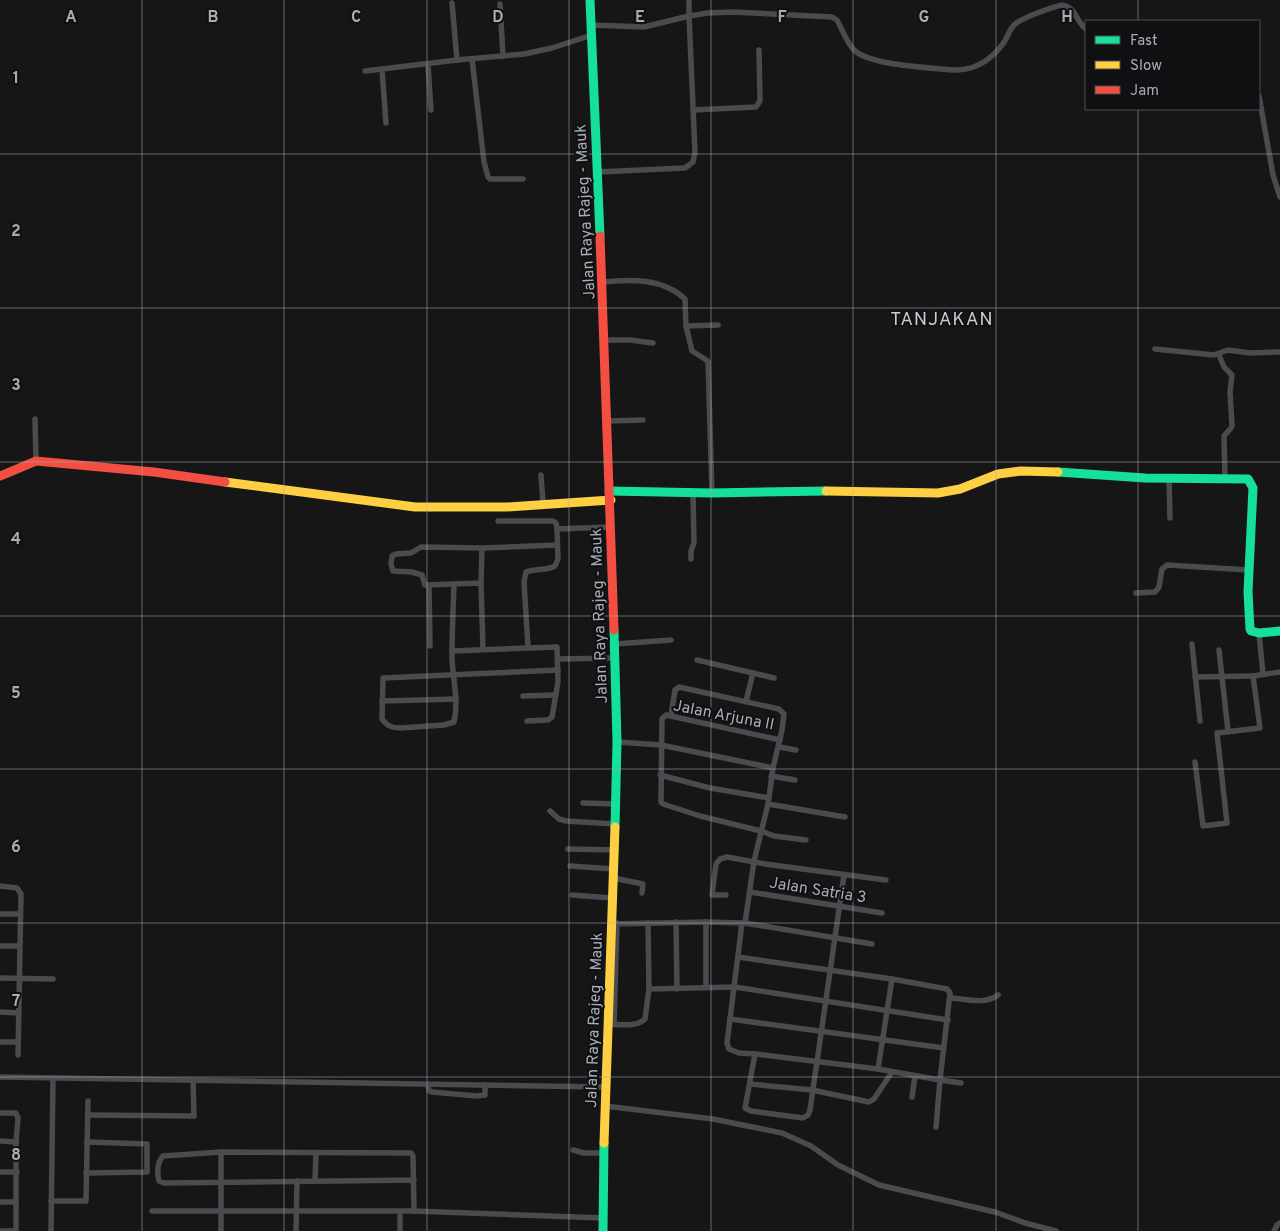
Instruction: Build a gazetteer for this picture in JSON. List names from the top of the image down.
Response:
{
  "streets": {
    "street": ["Jalan Raya Rajeg - Mauk", "Jalan Arjuna II", "Jalan Satria 3"]
  },
  "districts": ["TANJAKAN"],
  "legend": ["Fast", "Slow", "Jam"],
  "grid": {
    "columns": [
      "A",
      "B",
      "C",
      "D",
      "E",
      "F",
      "G",
      "H"
    ],
    "rows": [
      "1",
      "2",
      "3",
      "4",
      "5",
      "6",
      "7",
      "8"
    ]
  }
}
